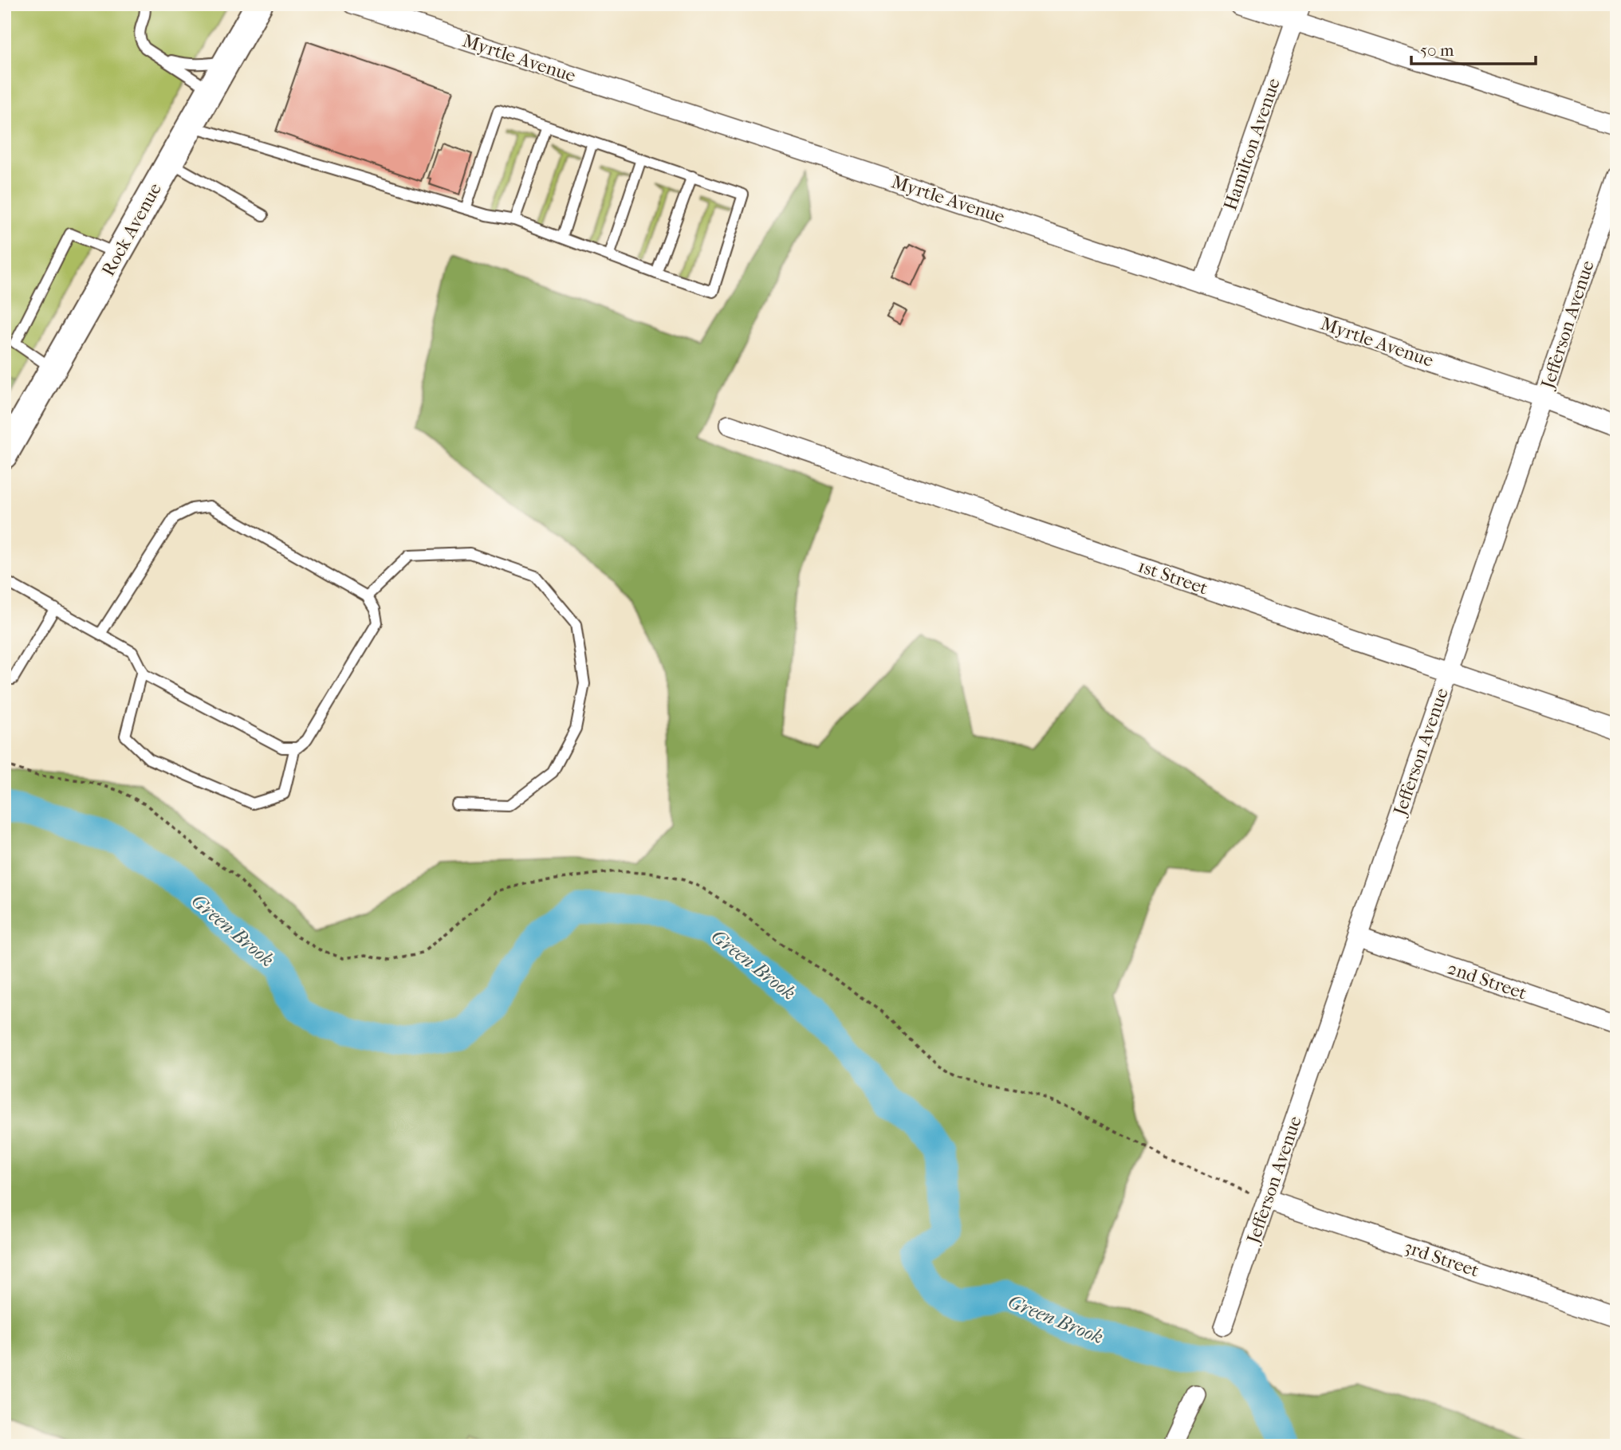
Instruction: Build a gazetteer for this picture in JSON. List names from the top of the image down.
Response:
{
  "streets": {
    "street": [
      "Myrtle Avenue",
      "Hamilton Avenue",
      "Rock Avenue",
      "Jefferson Avenue",
      "1st Street",
      "2nd Street",
      "3rd Street"
    ]
  },
  "crossings": [
    ["Myrtle Avenue", "Hamilton Avenue"],
    ["Myrtle Avenue", "Jefferson Avenue"],
    ["Jefferson Avenue", "1st Street"],
    ["Jefferson Avenue", "2nd Street"],
    ["Jefferson Avenue", "3rd Street"]
  ],
  "water": ["Green Brook"],
  "scale_bar": "50 m"
}
